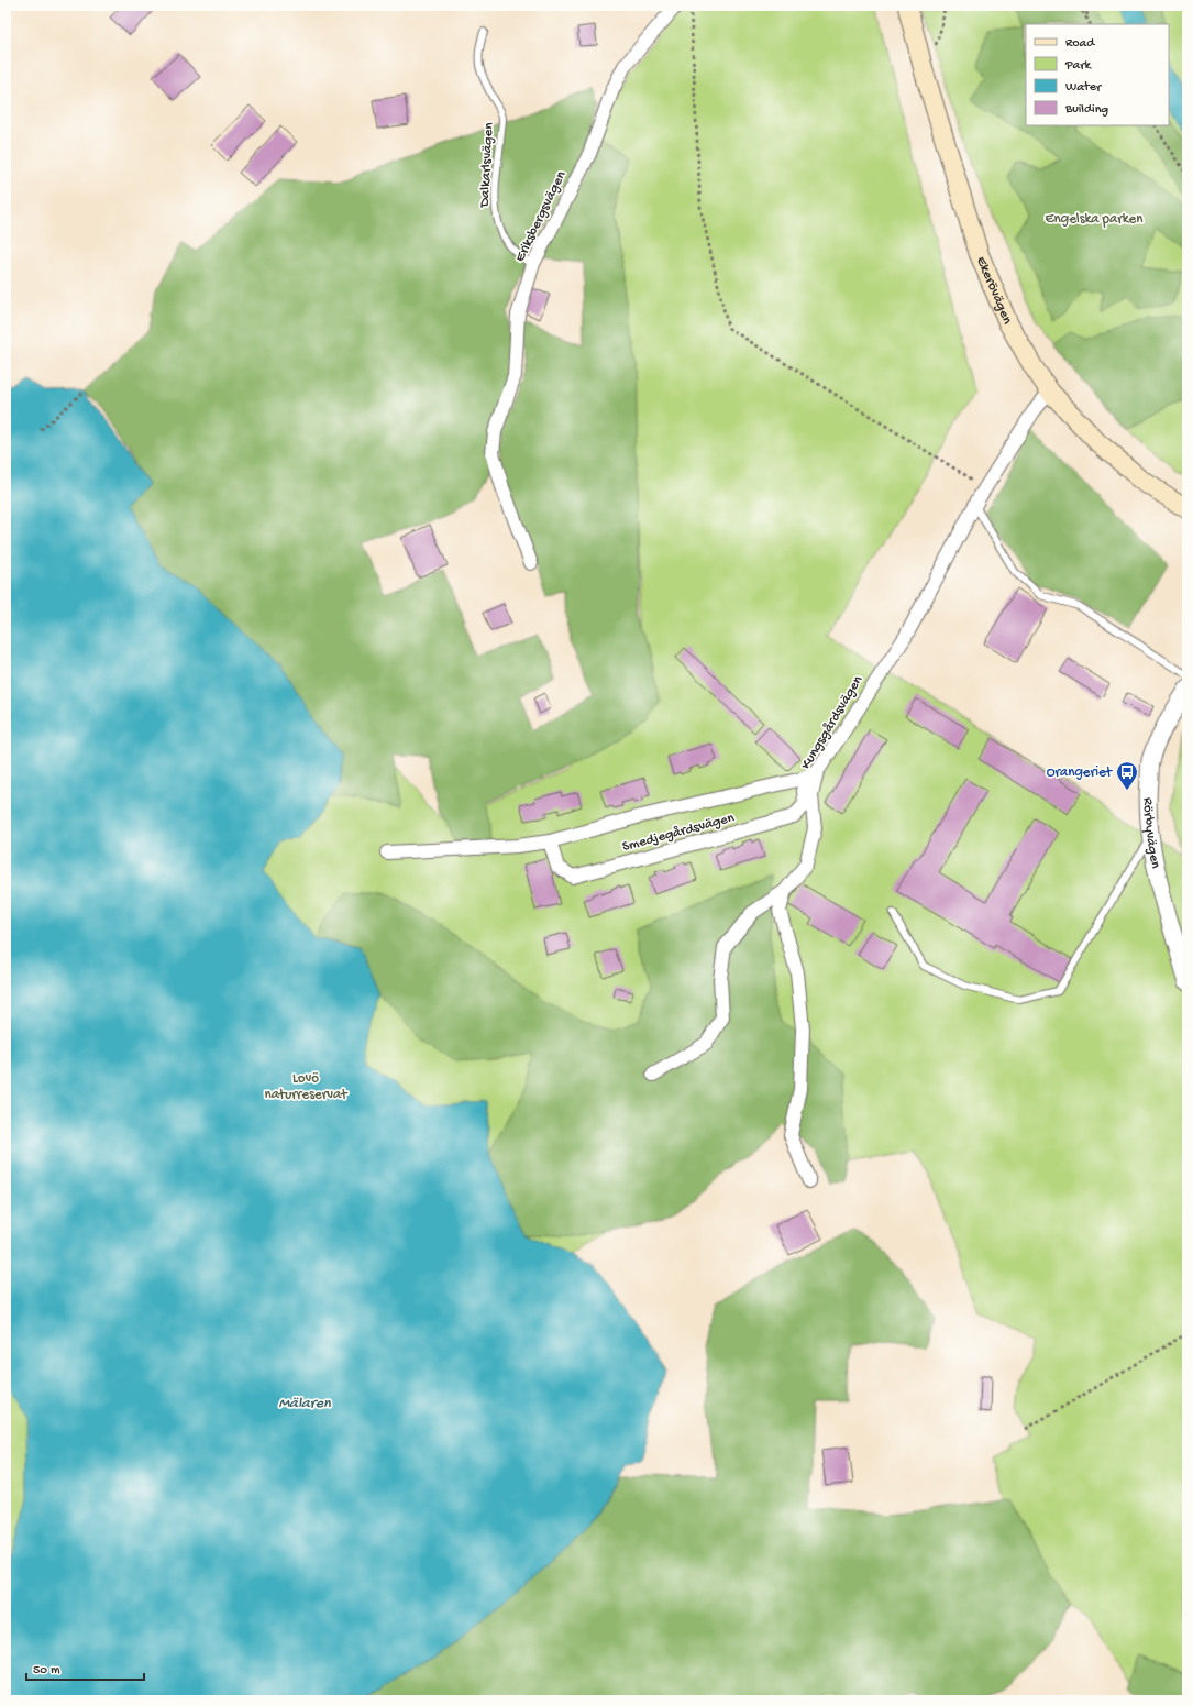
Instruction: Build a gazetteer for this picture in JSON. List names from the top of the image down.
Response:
{
  "streets": {
    "main road": ["Ekerövägen"],
    "street": [
      "Eriksbergsvägen",
      "Kungsgårdsvägen",
      "Smedjegårdsvägen",
      "Rörbyvägen"
    ],
    "lane": ["Dalkarlsvägen"]
  },
  "crossings": [
    ["Dalkarlsvägen", "Eriksbergsvägen"],
    ["Ekerövägen", "Kungsgårdsvägen"],
    ["Kungsgårdsvägen", "Smedjegårdsvägen"]
  ],
  "water": ["Mälaren"],
  "parks": ["Engelska parken", "Lovö naturreservat"],
  "places": {
    "bus stop": ["Orangeriet"]
  },
  "legend": [
    "Road",
    "Park",
    "Water",
    "Building"
  ],
  "scale_bar": "50 m"
}
